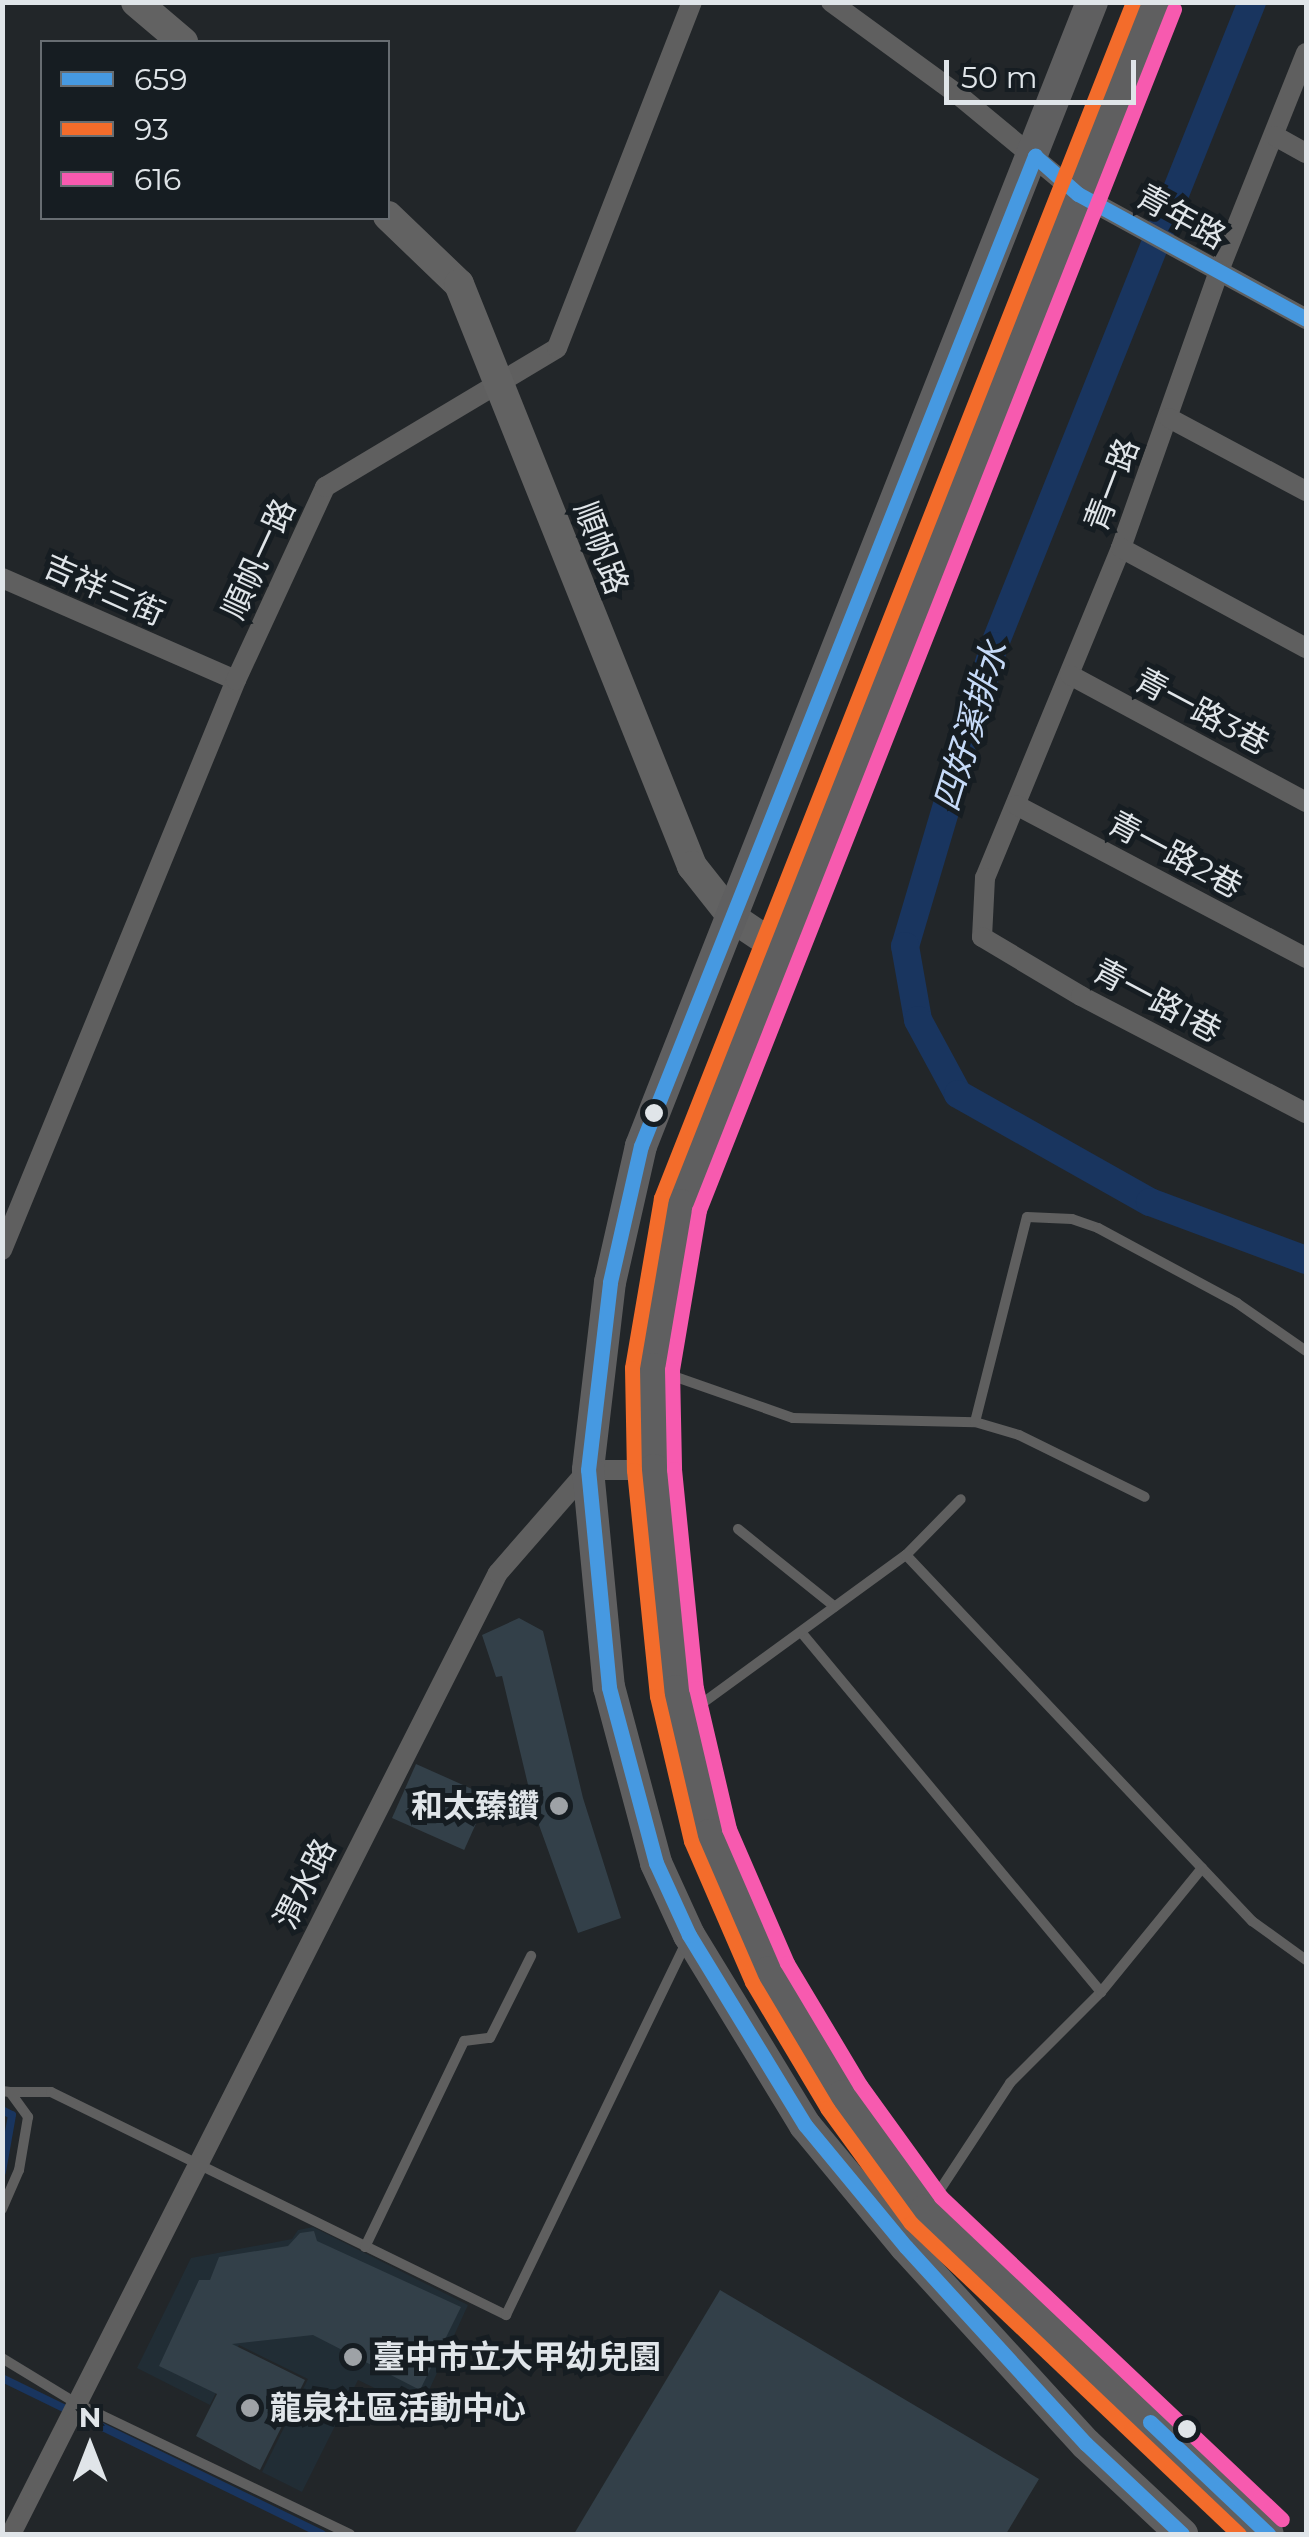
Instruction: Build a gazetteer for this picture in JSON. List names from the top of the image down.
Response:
{
  "streets": {
    "street": [
      "青年路",
      "青一路",
      "順帆路",
      "順帆一路",
      "吉祥三街",
      "青一路3巷",
      "青一路2巷",
      "青一路1巷",
      "渭水路"
    ]
  },
  "crossings": [
    ["青年路", "青一路"],
    ["青一路", "青一路3巷"],
    ["青一路", "青一路2巷"],
    ["青一路", "青一路1巷"],
    ["順帆路", "順帆一路"],
    ["順帆一路", "吉祥三街"]
  ],
  "water": ["四好溪排水"],
  "places": ["和太臻鑽", "臺中市立大甲幼兒園", "龍泉社區活動中心"],
  "lines": ["transit line 93", "transit line 616", "transit line 659"],
  "legend": ["659", "93", "616"],
  "scale_bar": "50 m",
  "north": "top"
}
